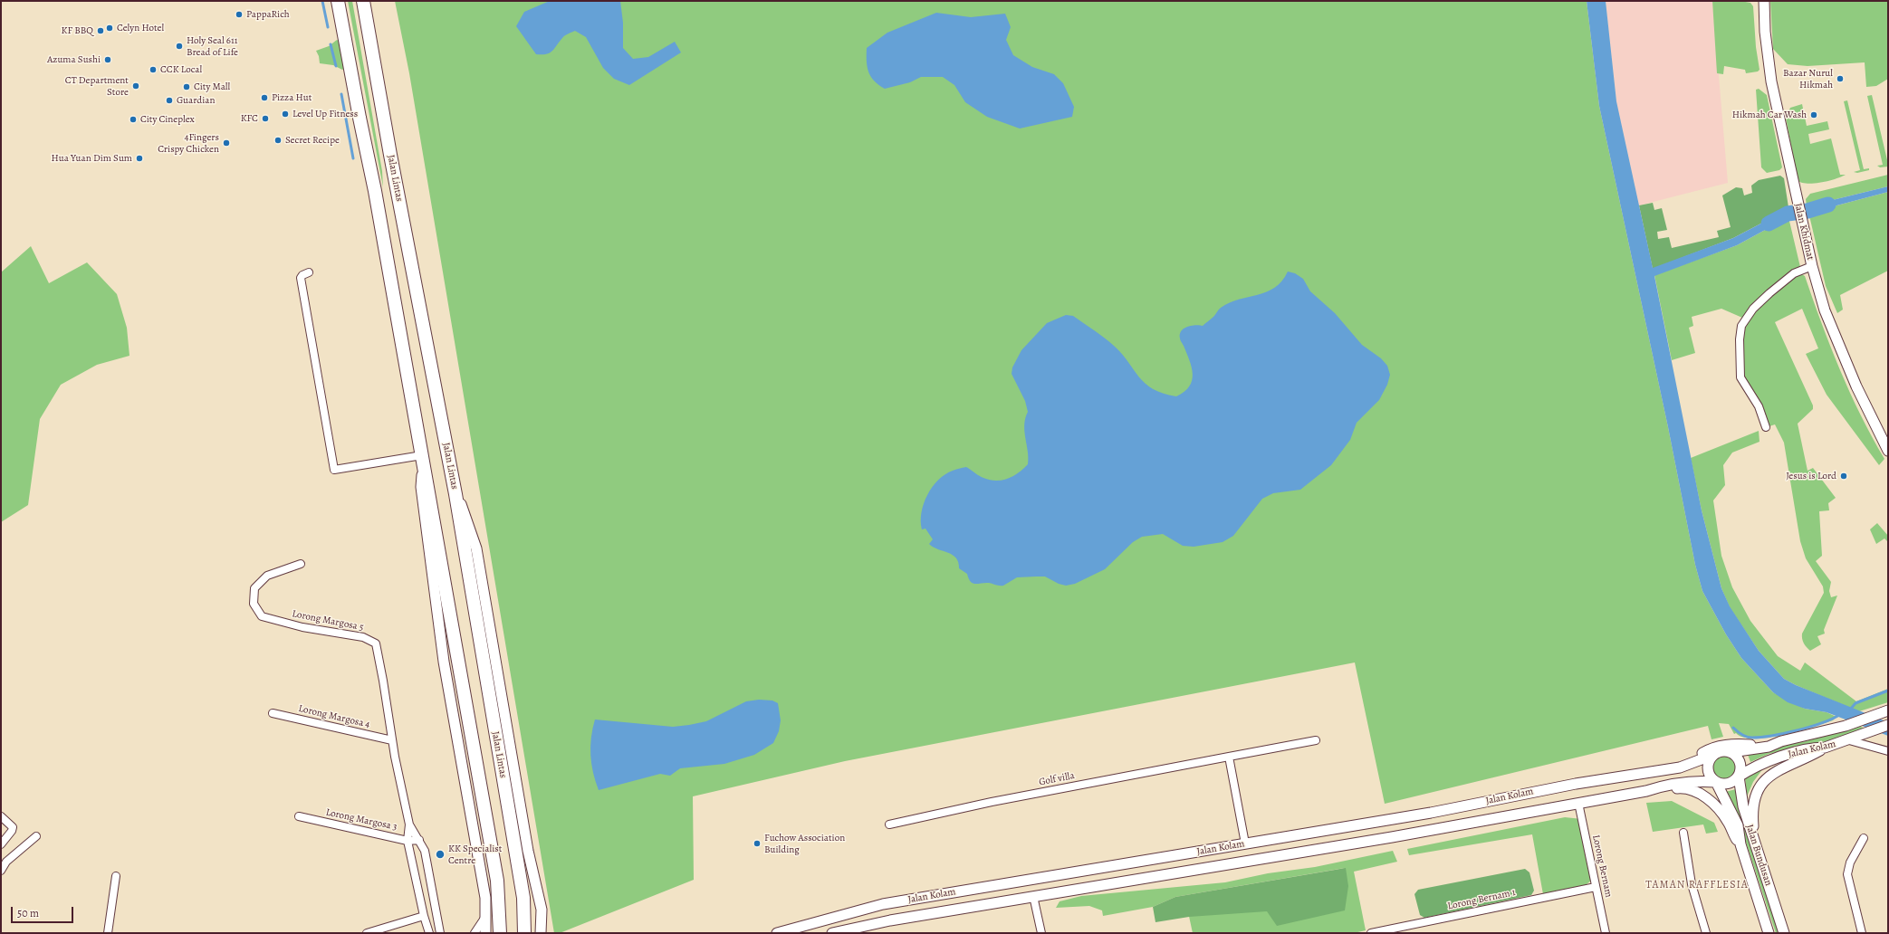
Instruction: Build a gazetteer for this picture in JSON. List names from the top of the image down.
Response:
{
  "streets": {
    "highway": ["Jalan Lintas"],
    "main road": ["Jalan Khidmat", "Jalan Kolam", "Jalan Bundusan"],
    "street": [
      "Lorong Margosa 5",
      "Lorong Margosa 4",
      "Golf villa",
      "Lorong Margosa 3",
      "Lorong Bernam",
      "Lorong Bernam 1"
    ]
  },
  "crossings": [
    ["Lorong Margosa 5", "Lorong Margosa 4"],
    ["Lorong Margosa 5", "Lorong Margosa 3"],
    ["Jalan Kolam", "Jalan Bundusan"],
    ["Jalan Kolam", "Lorong Bernam"],
    ["Lorong Bernam", "Lorong Bernam 1"]
  ],
  "districts": ["TAMAN RAFFLESIA"],
  "places": [
    "PappaRich",
    "Celyn Hotel",
    "KF BBQ",
    "Holy Seal 611 Bread of Life",
    "Azuma Sushi",
    "CCK Local",
    "Bazar Nurul Hikmah",
    "CT Department Store",
    "City Mall",
    "Pizza Hut",
    "Guardian",
    "Level Up Fitness",
    "Hikmah Car Wash",
    "KFC",
    "City Cineplex",
    "Secret Recipe",
    "4Fingers Crispy Chicken",
    "Hua Yuan Dim Sum",
    "Jesus is Lord",
    "Fuchow Association Building",
    "KK Specialist Centre"
  ],
  "scale_bar": "50 m"
}
